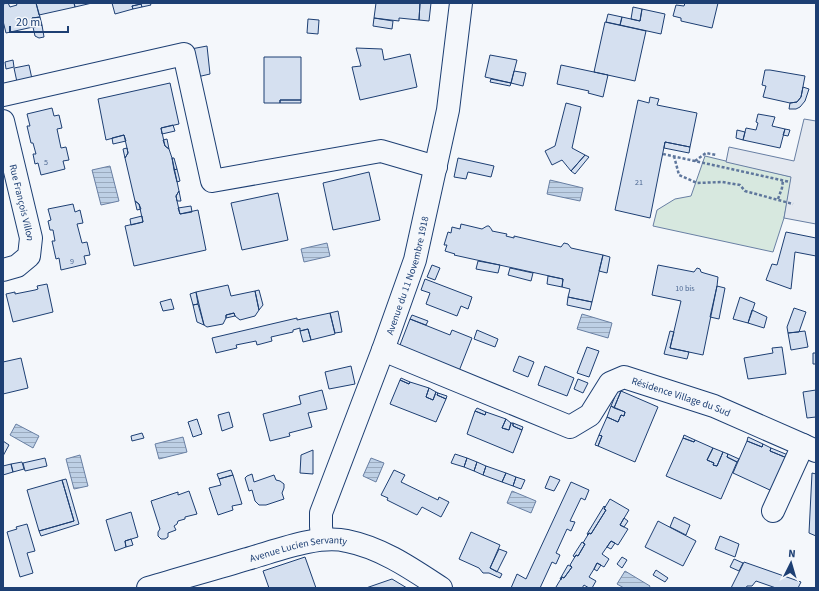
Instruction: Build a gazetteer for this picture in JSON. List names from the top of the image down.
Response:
{
  "streets": {
    "street": [
      "Rue François Villon",
      "Avenue du 11 Novembre 1918",
      "Résidence Village du Sud",
      "Avenue Lucien Servanty"
    ]
  },
  "crossings": [
    ["Avenue du 11 Novembre 1918", "Résidence Village du Sud"],
    ["Avenue du 11 Novembre 1918", "Avenue Lucien Servanty"]
  ],
  "house_numbers": [
    "5",
    "21",
    "9",
    "10 bis"
  ],
  "scale_bar": "20 m",
  "north": "top"
}
